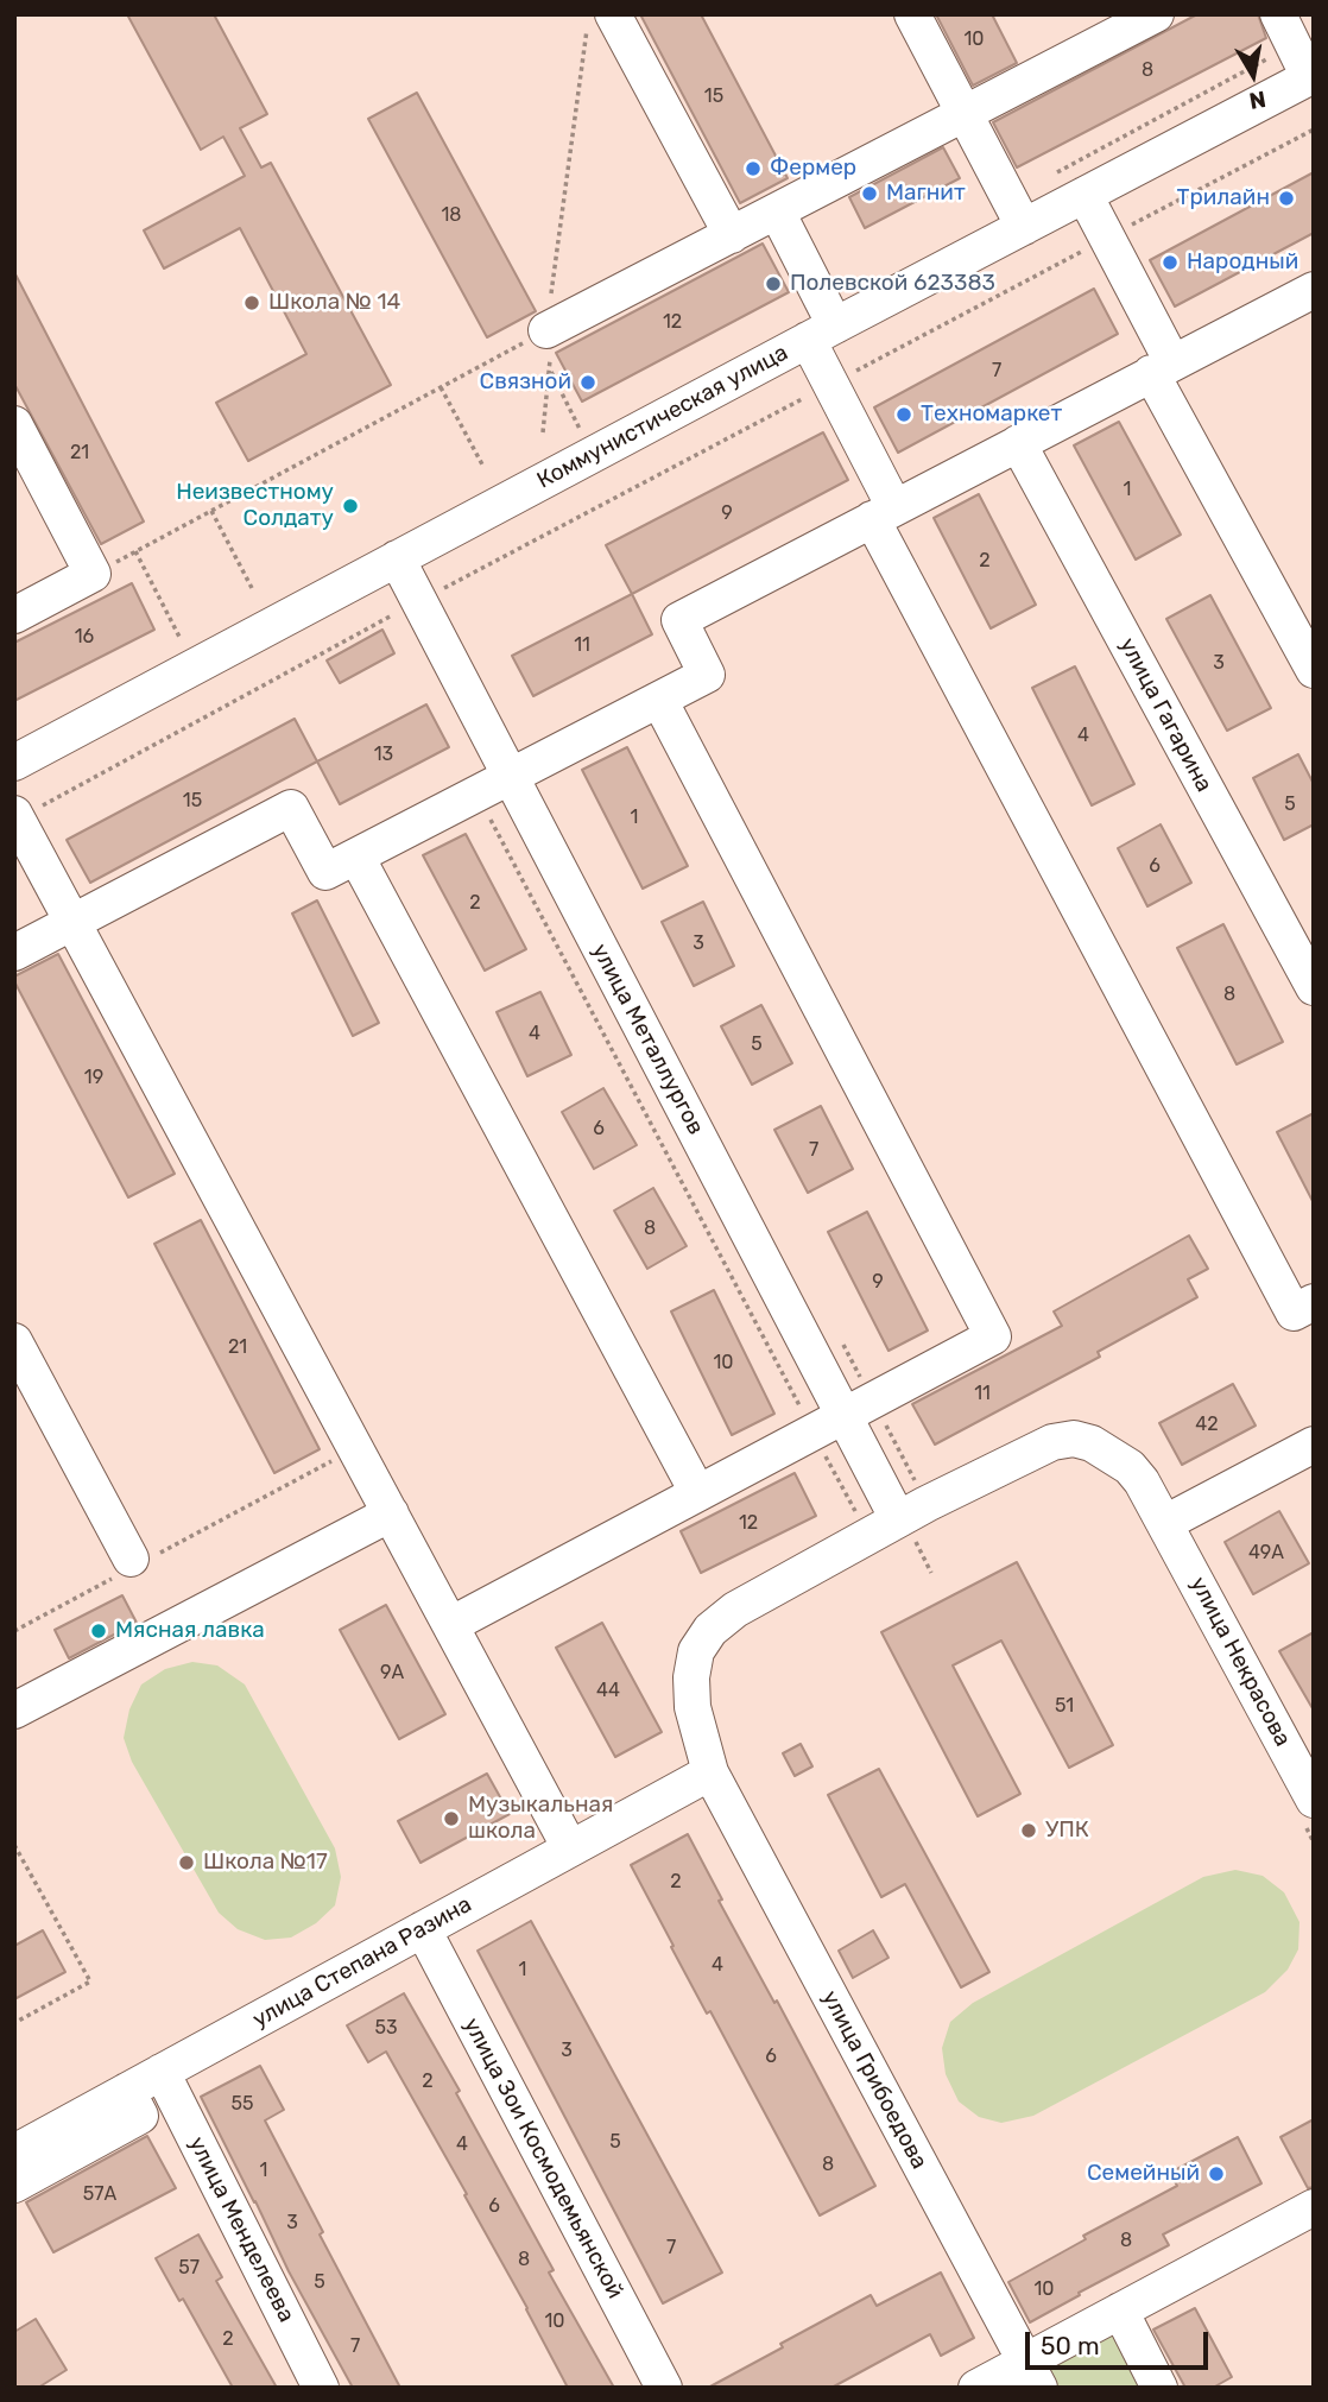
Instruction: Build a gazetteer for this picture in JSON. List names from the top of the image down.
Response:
{
  "streets": {
    "street": [
      "Коммунистическая улица",
      "улица Гагарина",
      "улица Металлургов",
      "улица Некрасова",
      "улица Степана Разина",
      "улица Грибоедова",
      "улица Зои Космодемьянской",
      "улица Менделеева"
    ]
  },
  "crossings": [
    ["Коммунистическая улица", "улица Металлургов"],
    ["улица Металлургов", "улица Некрасова"],
    ["улица Металлургов", "улица Грибоедова"],
    ["улица Некрасова", "улица Грибоедова"],
    ["улица Степана Разина", "улица Грибоедова"],
    ["улица Степана Разина", "улица Зои Космодемьянской"],
    ["улица Степана Разина", "улица Менделеева"]
  ],
  "places": [
    "Фермер",
    "Магнит",
    "Трилайн",
    "Народный",
    "Полевской 623383",
    "Школа № 14",
    "Связной",
    "Техномаркет",
    "Неизвестному Солдату",
    "Мясная лавка",
    "Музыкальная школа",
    "УПК",
    "Школа №17",
    "Семейный"
  ],
  "house_numbers": [
    "10",
    "8",
    "15",
    "18",
    "12",
    "7",
    "21",
    "1",
    "9",
    "2",
    "16",
    "11",
    "3",
    "4",
    "13",
    "15",
    "5",
    "1",
    "6",
    "2",
    "3",
    "8",
    "4",
    "5",
    "19",
    "6",
    "7",
    "8",
    "9",
    "21",
    "10",
    "11",
    "42",
    "12",
    "49А",
    "9А",
    "44",
    "51",
    "2",
    "4",
    "1",
    "53",
    "3",
    "6",
    "2",
    "55",
    "5",
    "4",
    "8",
    "1",
    "57А",
    "6",
    "3",
    "8",
    "7",
    "8",
    "57",
    "5",
    "10",
    "10",
    "2",
    "7"
  ],
  "scale_bar": "50 m",
  "north": "bottom"
}
